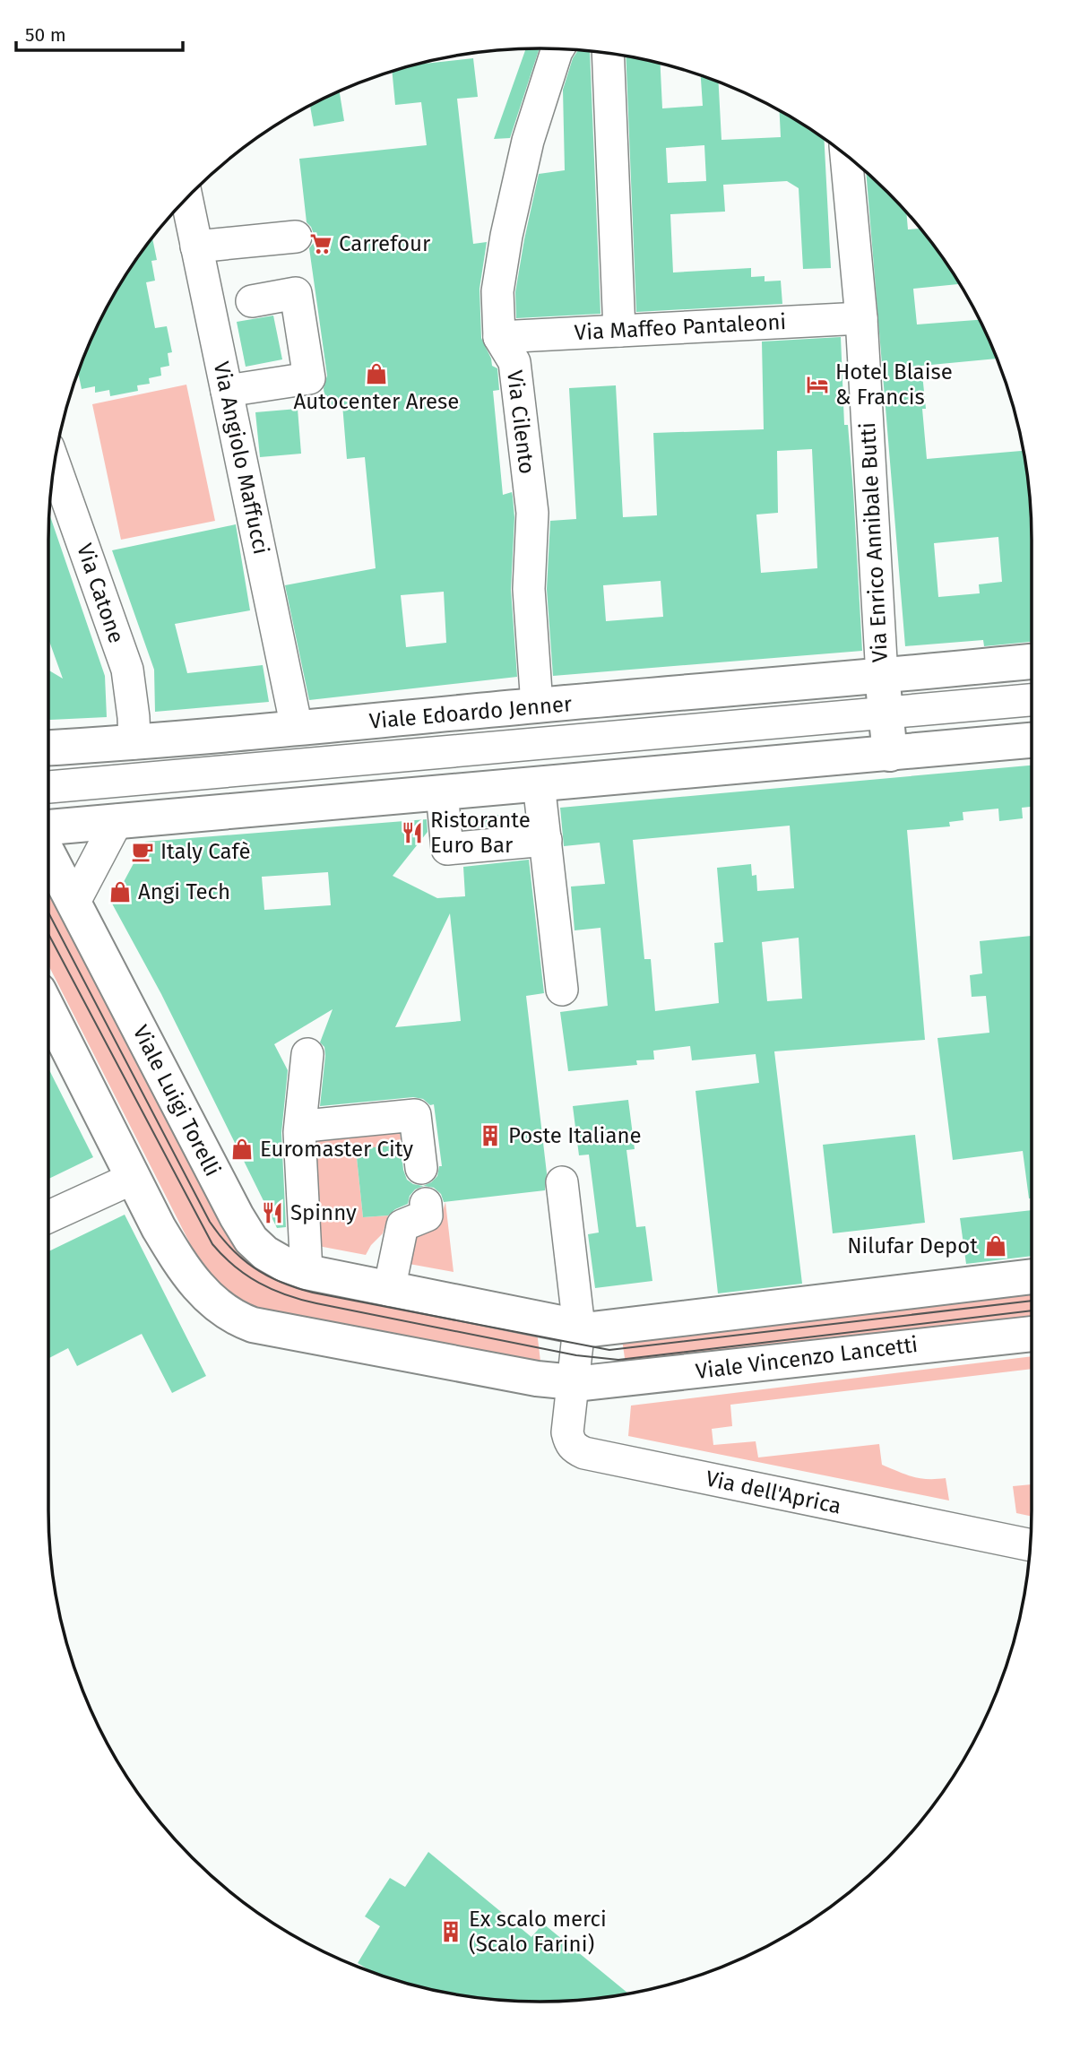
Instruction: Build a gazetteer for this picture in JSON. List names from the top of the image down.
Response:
{
  "streets": {
    "main road": ["Viale Edoardo Jenner", "Viale Luigi Torelli", "Viale Vincenzo Lancetti"],
    "street": [
      "Via Maffeo Pantaleoni",
      "Via Cilento",
      "Via Angiolo Maffucci",
      "Via Enrico Annibale Butti",
      "Via Catone",
      "Via dell'Aprica"
    ]
  },
  "crossings": [
    ["Via Maffeo Pantaleoni", "Via Cilento"],
    ["Via Maffeo Pantaleoni", "Via Enrico Annibale Butti"],
    ["Via Cilento", "Viale Edoardo Jenner"],
    ["Via Angiolo Maffucci", "Viale Edoardo Jenner"],
    ["Via Enrico Annibale Butti", "Viale Edoardo Jenner"],
    ["Via Catone", "Viale Edoardo Jenner"],
    ["Viale Vincenzo Lancetti", "Via dell'Aprica"]
  ],
  "places": {
    "supermarket": ["Carrefour"],
    "shop": [
      "Autocenter Arese",
      "Angi Tech",
      "Euromaster City",
      "Nilufar Depot"
    ],
    "hotel": ["Hotel Blaise & Francis"],
    "restaurant": ["Ristorante Euro Bar", "Spinny"],
    "cafe": ["Italy Cafè"],
    "building": ["Poste Italiane", "Ex scalo merci (Scalo Farini)"]
  },
  "scale_bar": "50 m"
}
